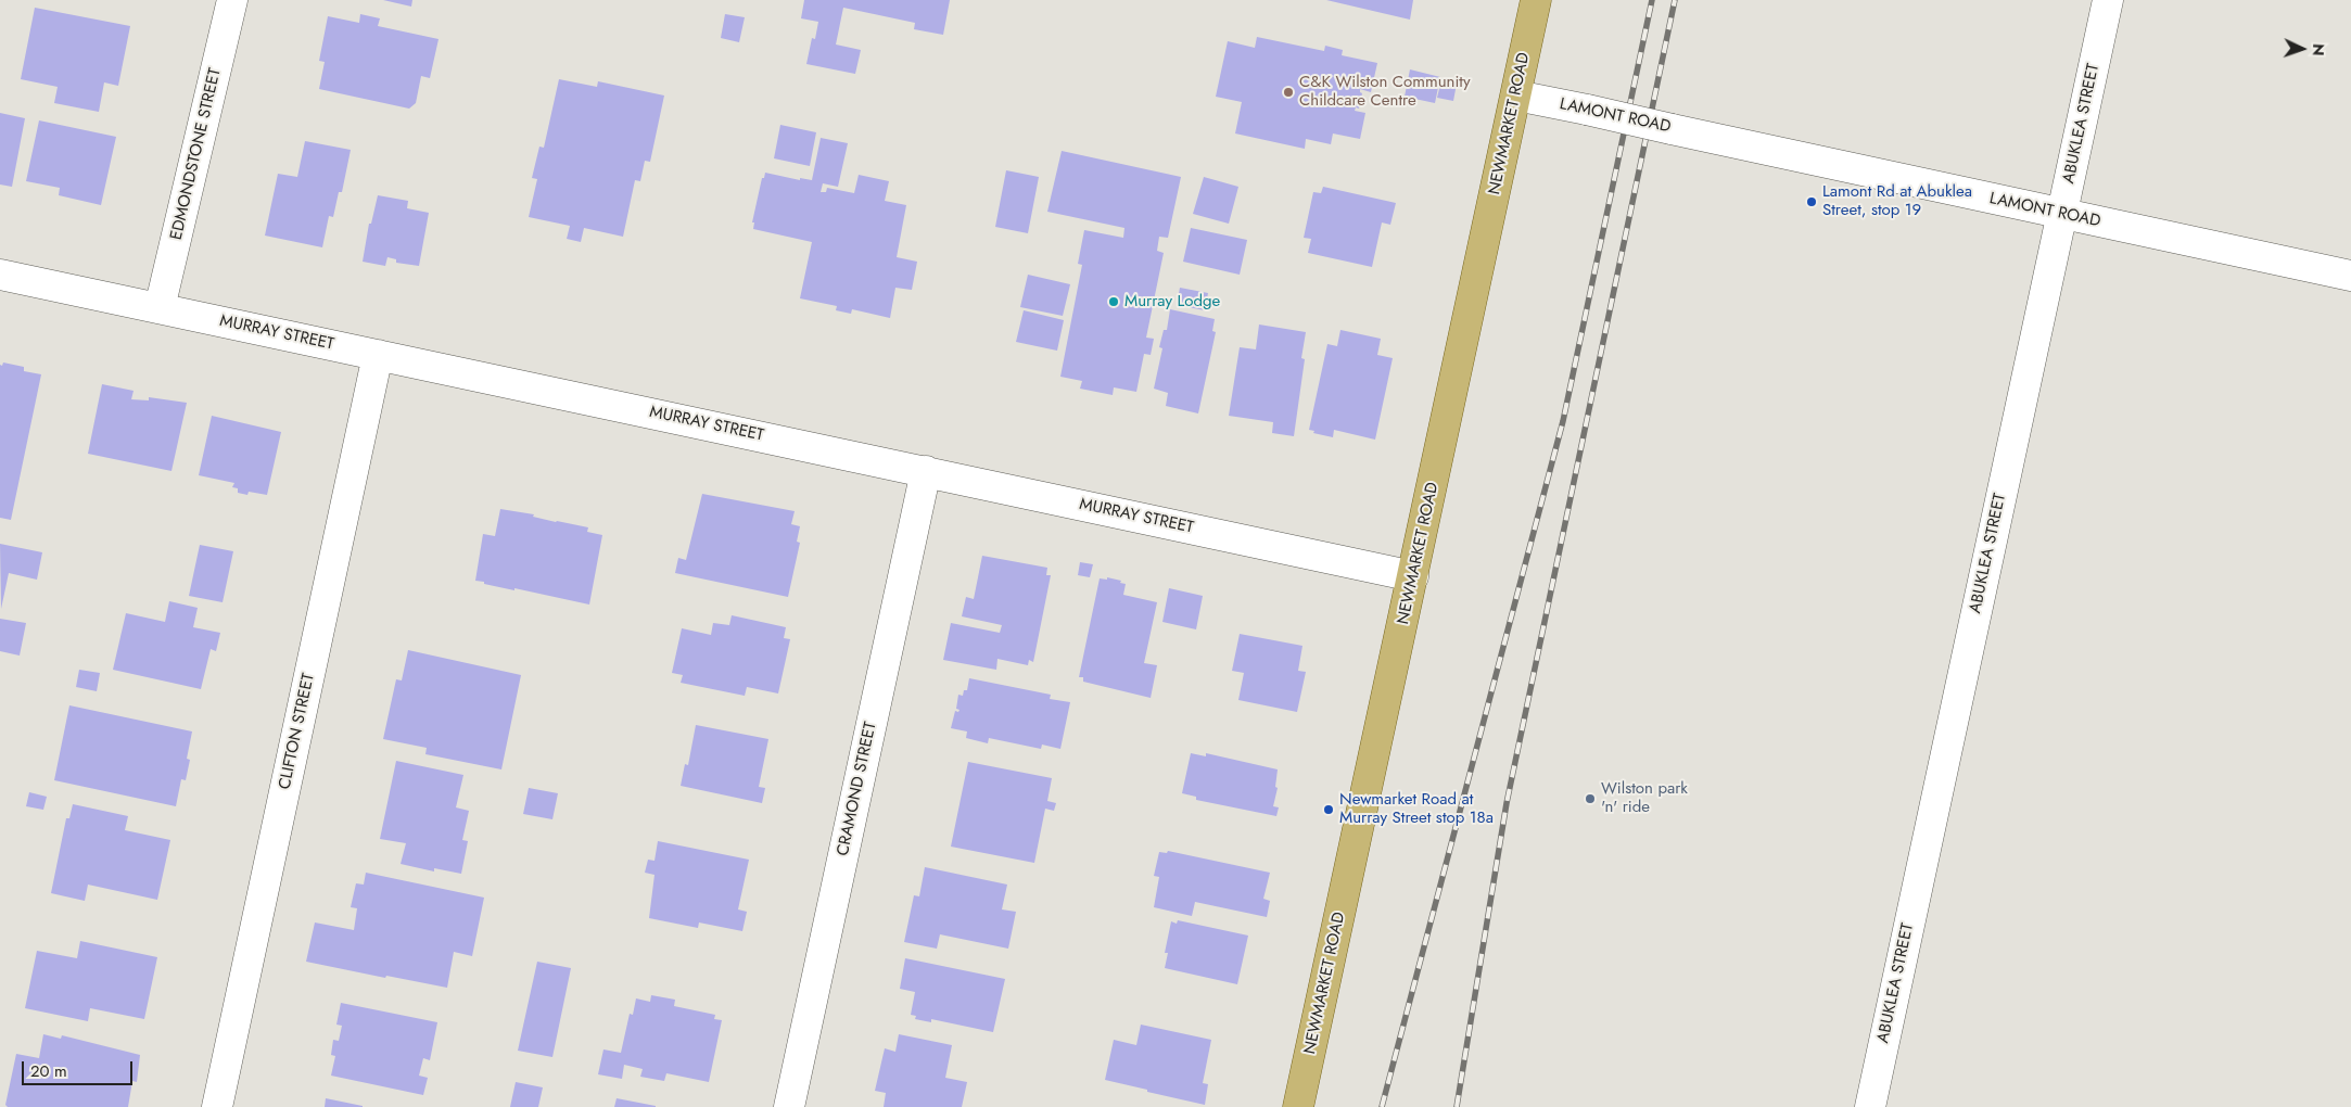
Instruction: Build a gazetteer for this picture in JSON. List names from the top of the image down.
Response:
{
  "streets": {
    "main road": ["NEWMARKET ROAD"],
    "street": [
      "LAMONT ROAD",
      "ABUKLEA STREET",
      "EDMONDSTONE STREET",
      "MURRAY STREET",
      "CLIFTON STREET",
      "CRAMOND STREET"
    ]
  },
  "crossings": [
    ["LAMONT ROAD", "NEWMARKET ROAD"],
    ["LAMONT ROAD", "ABUKLEA STREET"],
    ["NEWMARKET ROAD", "MURRAY STREET"],
    ["EDMONDSTONE STREET", "MURRAY STREET"],
    ["MURRAY STREET", "CLIFTON STREET"],
    ["MURRAY STREET", "CRAMOND STREET"]
  ],
  "places": [
    "C&K Wilston Community Childcare Centre",
    "Lamont Rd at Abuklea Street, stop 19",
    "Murray Lodge",
    "Wilston park 'n' ride",
    "Newmarket Road at Murray Street stop 18a"
  ],
  "scale_bar": "20 m",
  "north": "right"
}
